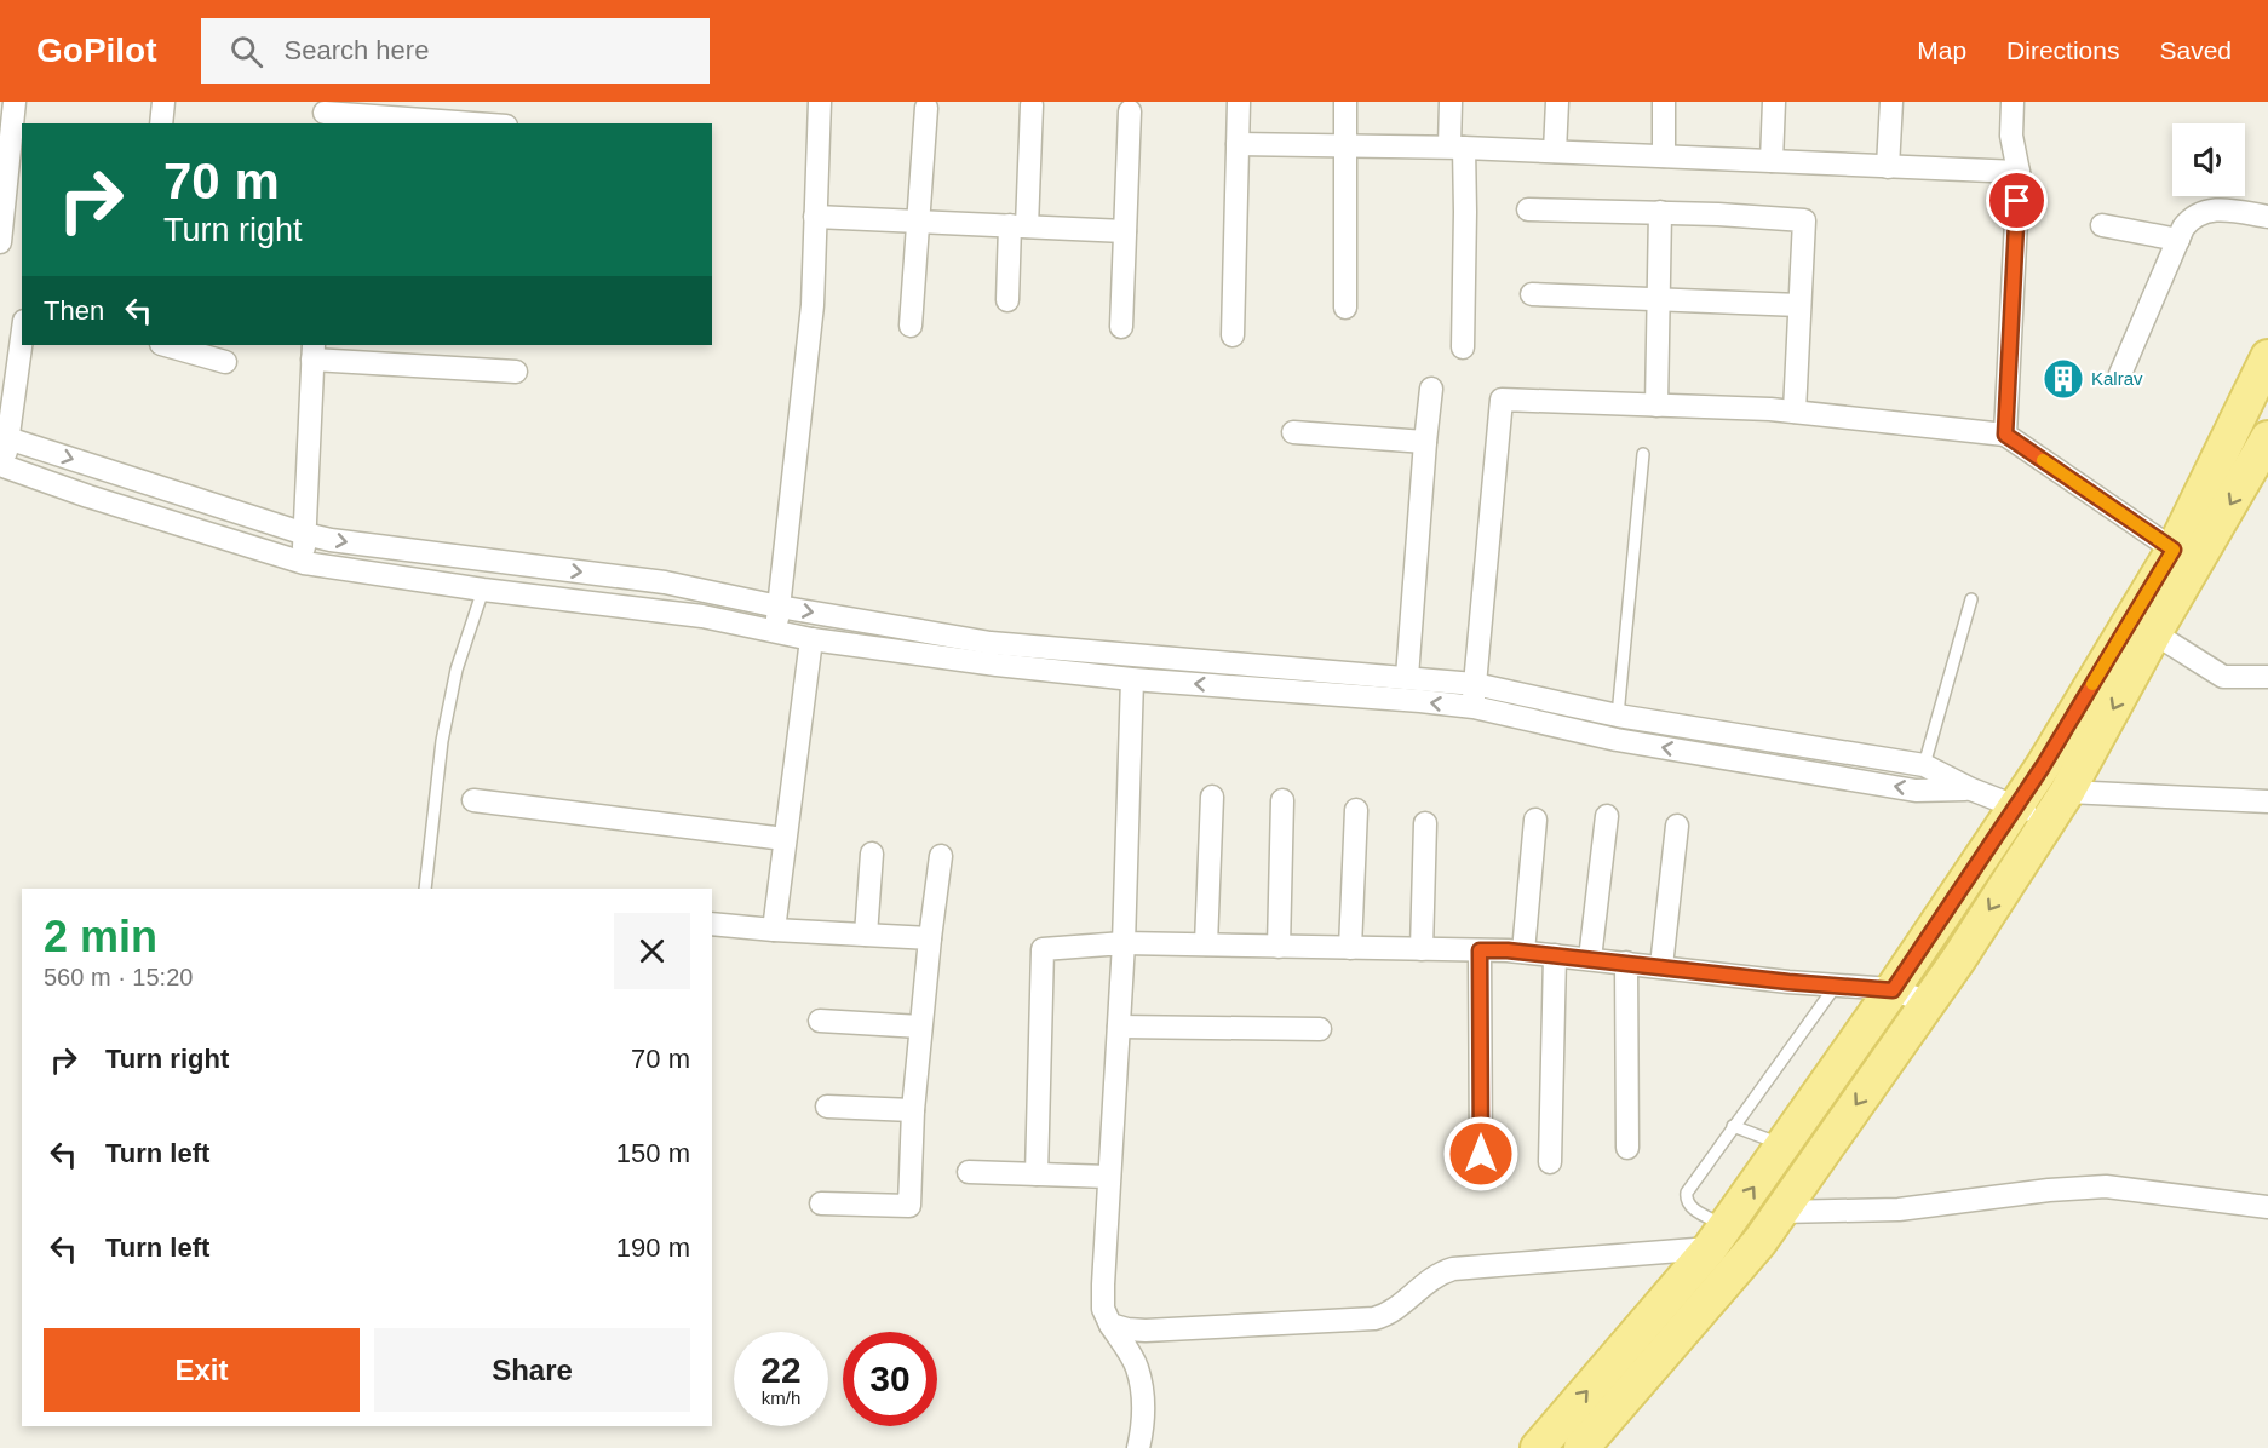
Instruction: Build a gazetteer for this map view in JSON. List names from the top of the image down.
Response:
{
  "places": {
    "building": ["Kalrav"]
  },
  "page": {
    "header": "GoPilot",
    "search": "Search here",
    "nav": ["Map", "Directions", "Saved"],
    "turn": ["70 m", "Turn right"],
    "then": "Then",
    "heading": ["2 min", "560 m · 15:20"],
    "list": [
      {
        "name": "Turn right",
        "value": "70 m"
      },
      {
        "name": "Turn left",
        "value": "150 m"
      },
      {
        "name": "Turn left",
        "value": "190 m"
      }
    ],
    "buttons": ["Exit", "Share"],
    "speed": "22 km/h",
    "limit": "30"
  }
}
